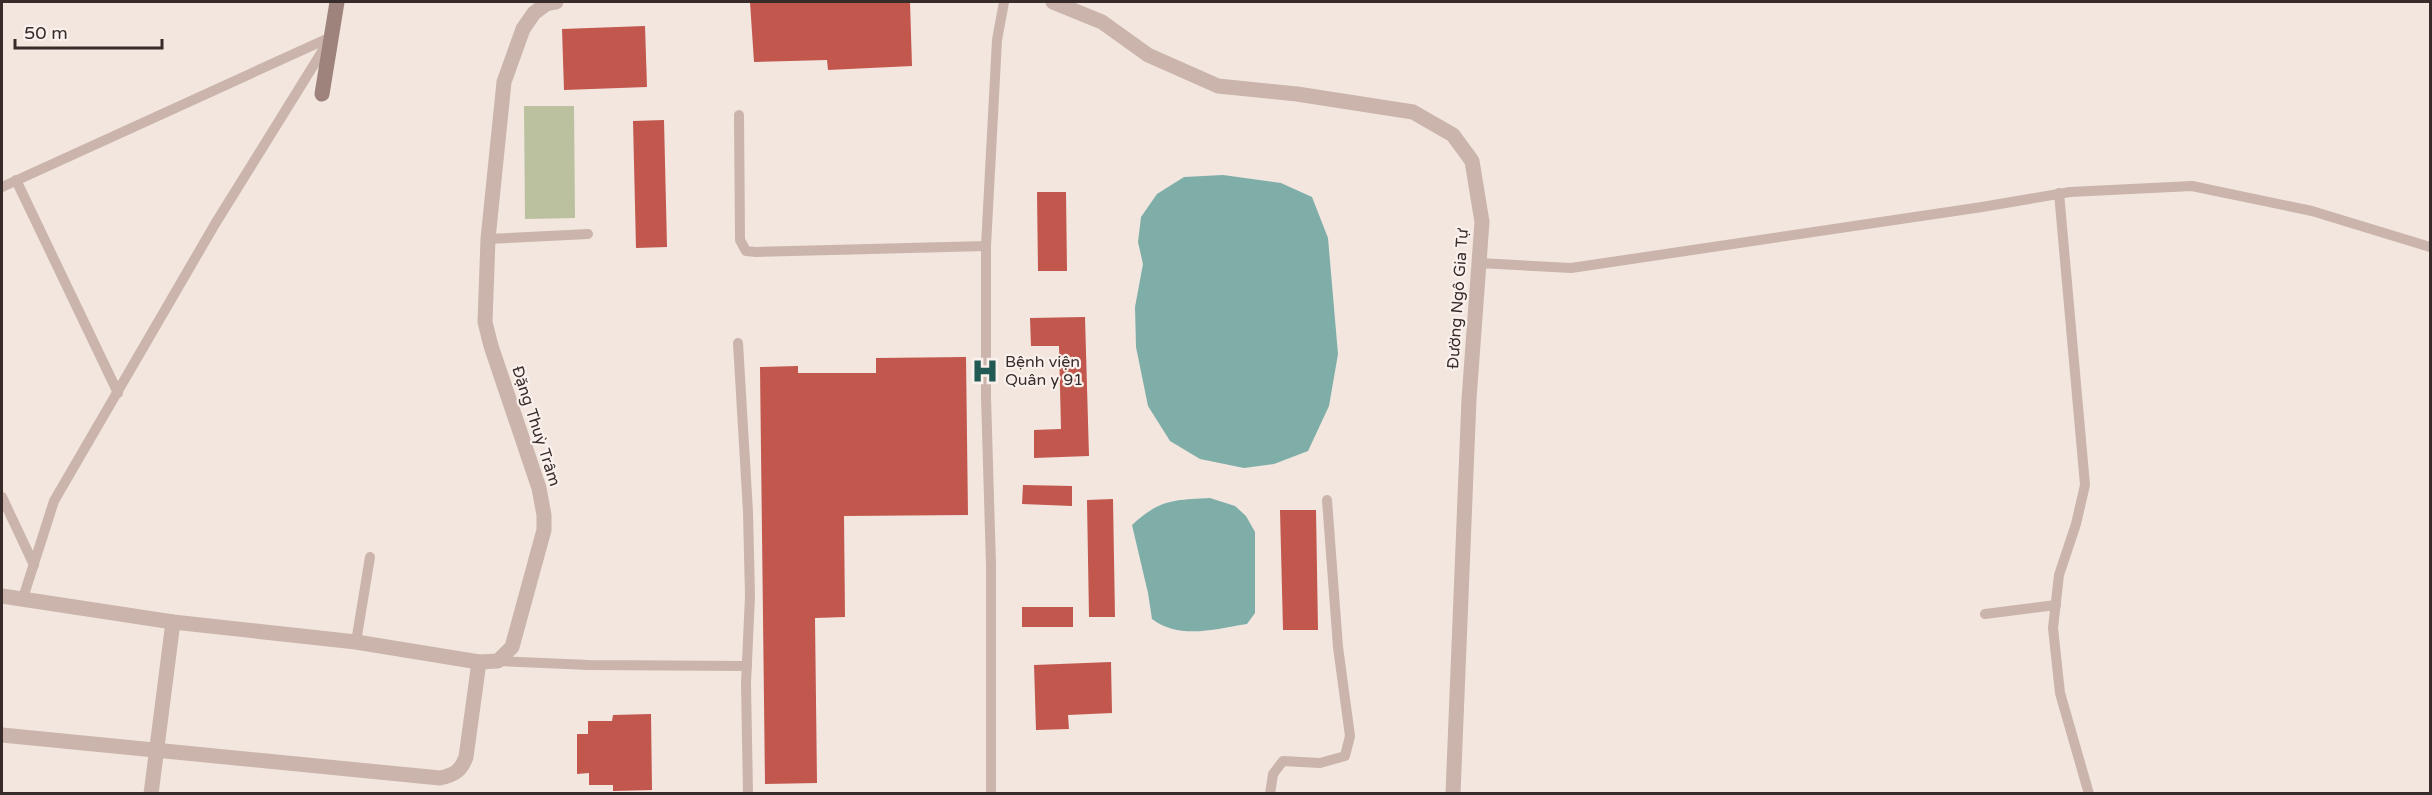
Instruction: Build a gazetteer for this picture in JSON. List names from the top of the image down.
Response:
{
  "streets": {
    "street": ["Đường Ngô Gia Tự", "Đặng Thuỳ Trâm"]
  },
  "places": {
    "hospital": ["Bệnh viện Quân y 91"]
  },
  "scale_bar": "50 m"
}
